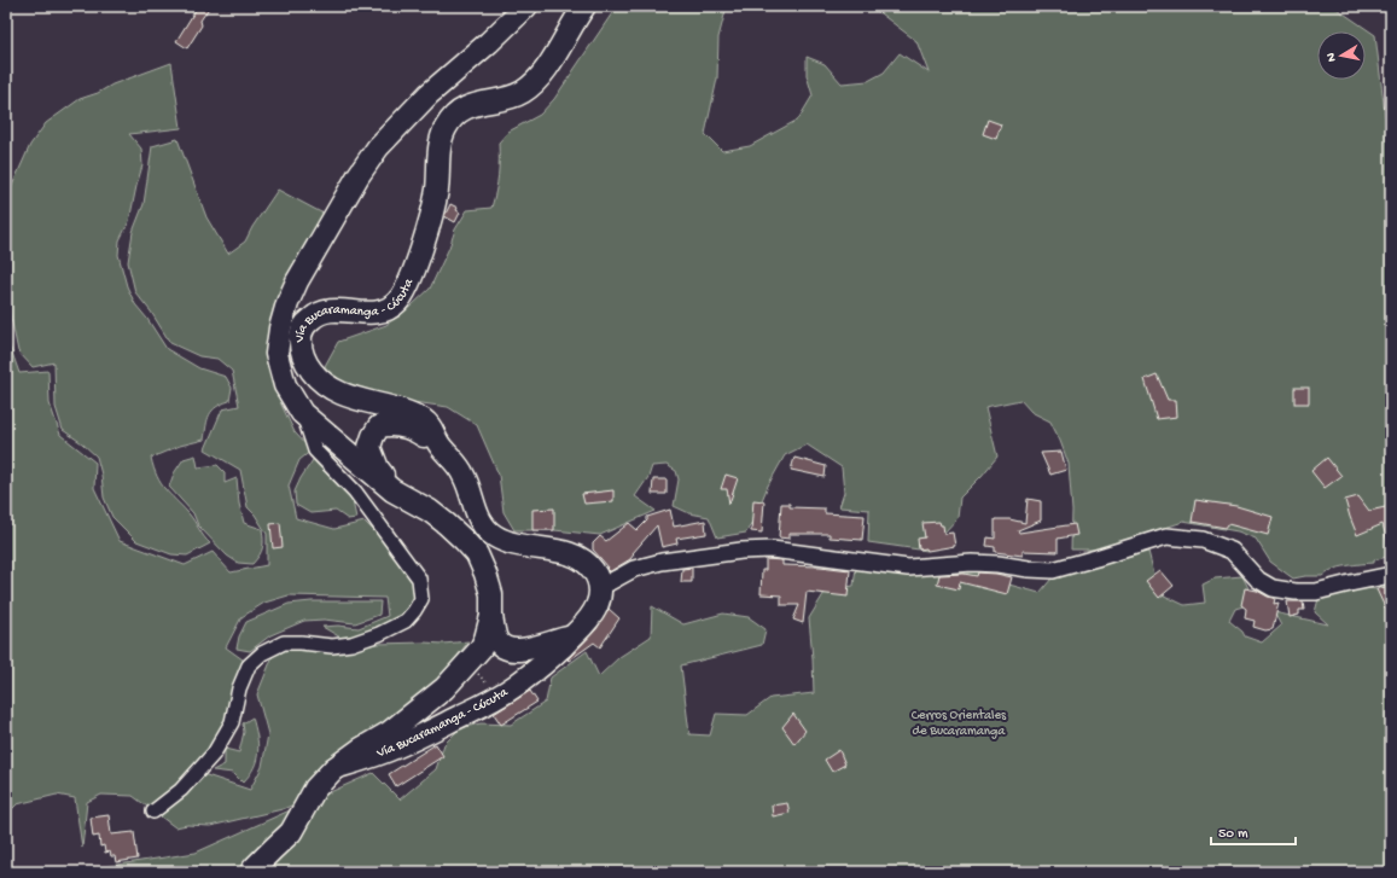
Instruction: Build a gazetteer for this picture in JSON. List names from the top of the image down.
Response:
{
  "streets": {
    "highway": ["Vía Bucaramanga - Cúcuta"]
  },
  "parks": ["Cerros Orientales de Bucaramanga"],
  "scale_bar": "50 m",
  "north": "left"
}
